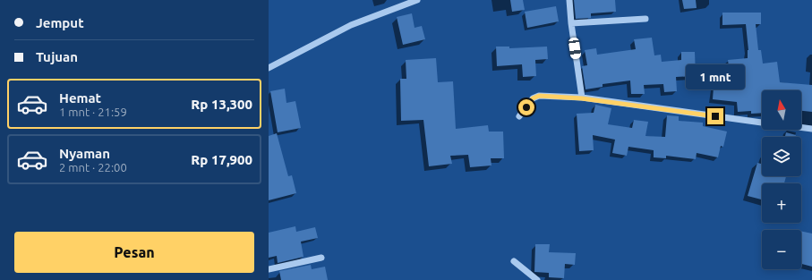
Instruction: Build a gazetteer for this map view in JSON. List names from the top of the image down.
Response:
{
  "north": "top",
  "page": {
    "banner": ["Jemput", "Tujuan"],
    "bubble": "1 mnt",
    "list": [
      {
        "name": "Hemat",
        "note": "1 mnt · 21:59",
        "value": "Rp 13,300"
      },
      {
        "name": "Nyaman",
        "note": "2 mnt · 22:00",
        "value": "Rp 17,900"
      }
    ],
    "map_buttons": ["+", "−"],
    "buttons": "Pesan"
  }
}
